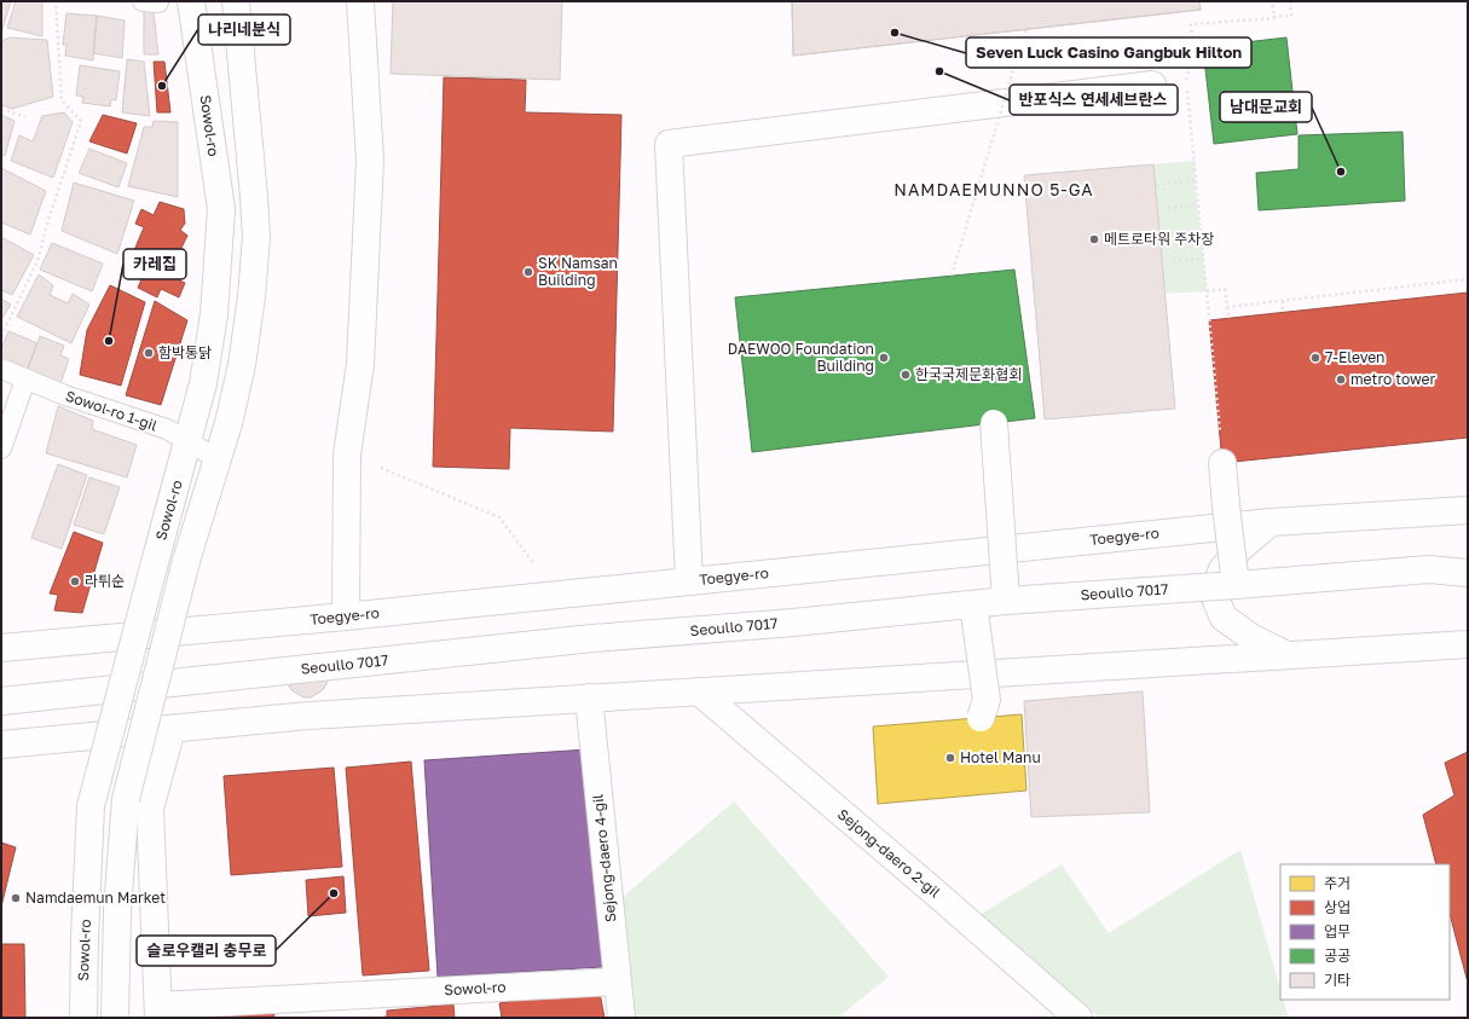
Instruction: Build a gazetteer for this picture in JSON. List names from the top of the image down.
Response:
{
  "streets": {
    "main road": [
      "Sowol-ro",
      "Toegye-ro",
      "Seoullo 7017",
      "Sejong-daero 2-gil",
      "Sejong-daero 4-gil"
    ],
    "lane": ["Sowol-ro 1-gil"]
  },
  "crossings": [
    ["Sowol-ro", "Sowol-ro 1-gil"],
    ["Sowol-ro", "Sejong-daero 4-gil"]
  ],
  "districts": ["NAMDAEMUNNO 5-GA"],
  "places": [
    "Seven Luck Casino Gangbuk Hilton",
    "반포식스 연세세브란스",
    "나리네분식",
    "남대문교회",
    "메트로타워 주차장",
    "SK Namsan Building",
    "카레집",
    "함박통닭",
    "DAEWOO Foundation Building",
    "7-Eleven",
    "한국국제문화협회",
    "metro tower",
    "라튀순",
    "Hotel Manu",
    "슬로우캘리 충무로",
    "Namdaemun Market"
  ],
  "legend": [
    "주거",
    "상업",
    "업무",
    "공공",
    "기타"
  ]
}
